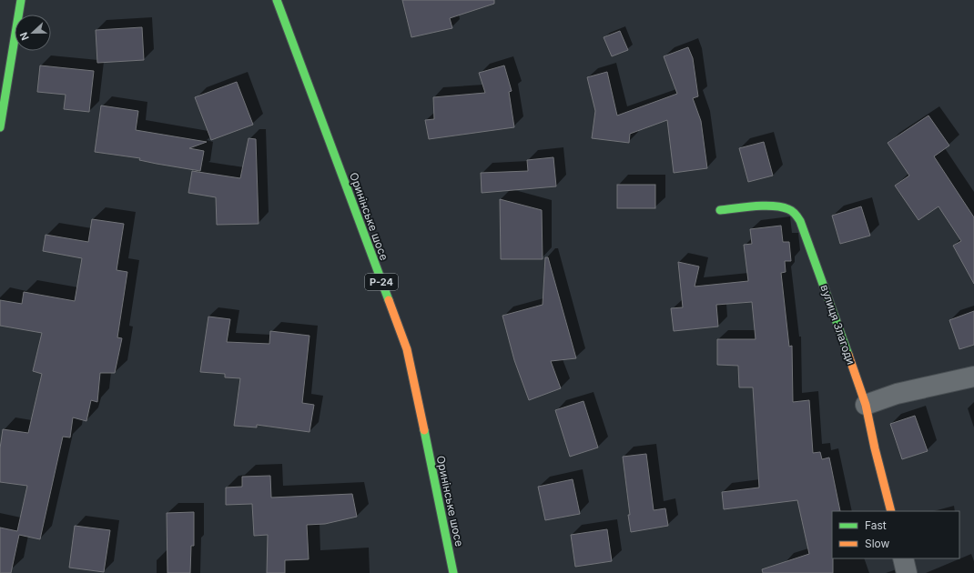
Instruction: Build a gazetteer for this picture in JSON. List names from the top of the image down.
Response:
{
  "streets": {
    "main road": ["Оринінське шосе", "Р-24", "вулиця Злагоди"]
  },
  "legend": ["Fast", "Slow"],
  "north": "left"
}
